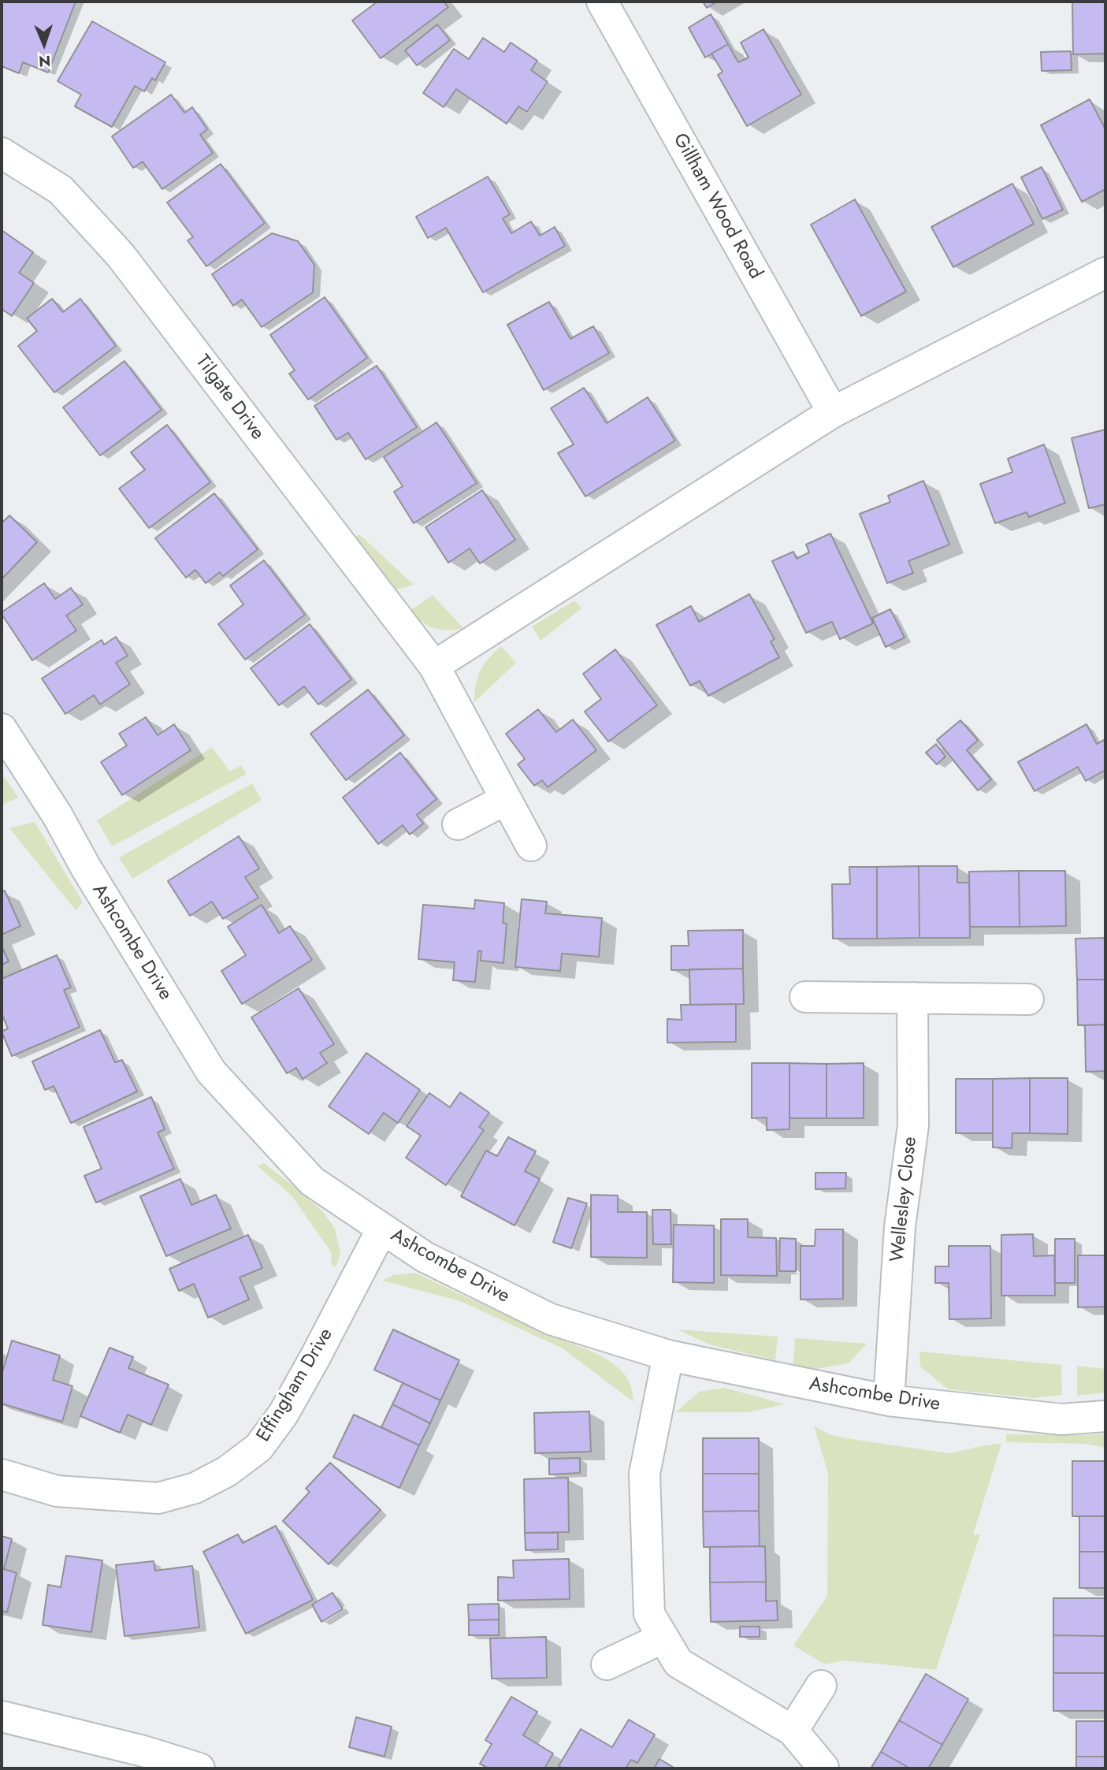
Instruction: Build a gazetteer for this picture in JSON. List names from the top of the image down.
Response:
{
  "streets": {
    "street": [
      "Gillham Wood Road",
      "Tilgate Drive",
      "Ashcombe Drive",
      "Wellesley Close",
      "Effingham Drive"
    ]
  },
  "crossings": [
    ["Ashcombe Drive", "Wellesley Close"],
    ["Ashcombe Drive", "Effingham Drive"]
  ],
  "north": "bottom"
}
